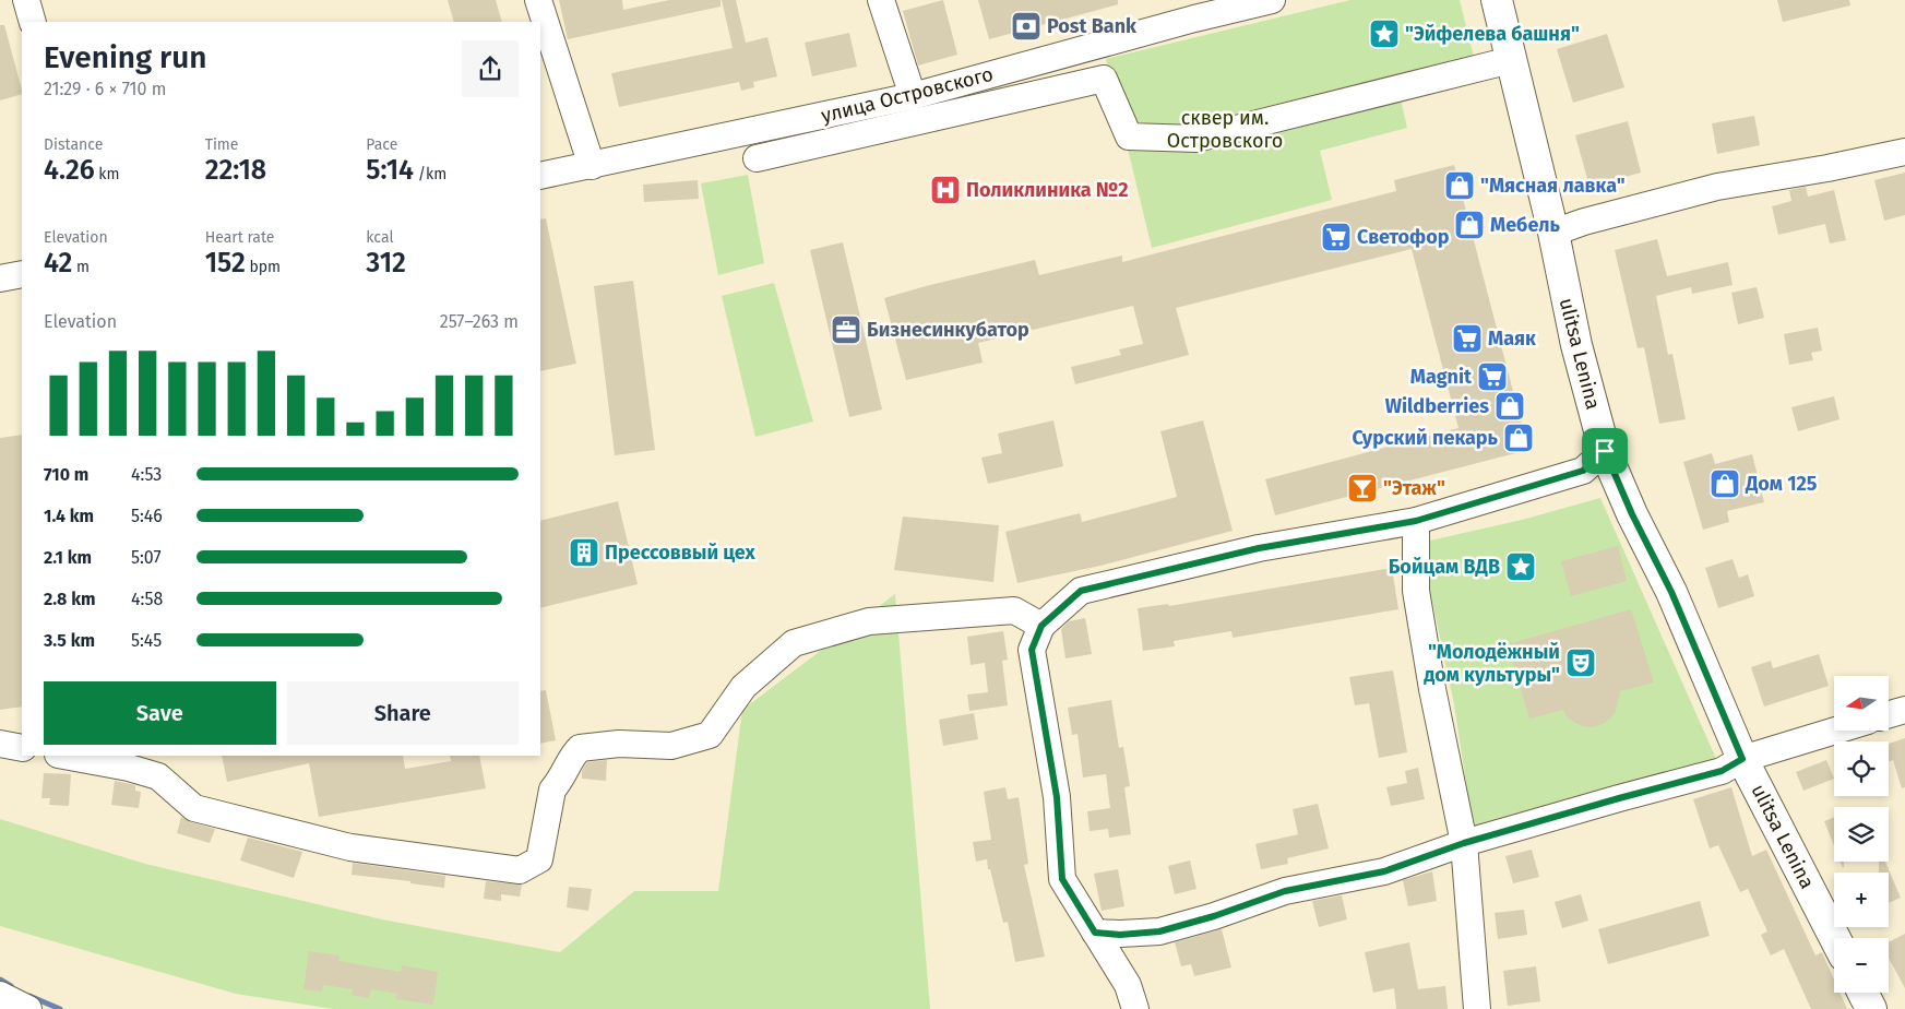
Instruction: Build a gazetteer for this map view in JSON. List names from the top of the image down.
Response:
{
  "streets": {
    "main road": ["ulitsa Lenina"],
    "street": ["улица Островского"]
  },
  "parks": ["сквер им. Островского"],
  "places": {
    "bank": ["Post Bank"],
    "place": ["\"Эйфелева башня\"", "Бойцам ВДВ"],
    "shop": [
      "\"Мясная лавка\"",
      "Мебель",
      "Wildberries",
      "Сурский пекарь",
      "Дом 125"
    ],
    "hospital": ["Поликлиника №2"],
    "supermarket": ["Светофор", "Maяк", "Magnit"],
    "office": ["Бизнесинкубатор"],
    "bar": ["\"Этаж\""],
    "building": ["Прессоввый цех"],
    "theatre": ["\"Молодёжный дом культуры\""]
  },
  "north": "left",
  "page": {
    "heading": ["Evening run", "21:29 · 6 × 710 m"],
    "stats": [
      ["Distance", "4.26 km"],
      ["Time", "22:18"],
      ["Pace", "5:14 /km"],
      ["Elevation", "42 m"],
      ["Heart rate", "152 bpm"],
      ["kcal", "312"]
    ],
    "chart": ["Elevation", "257–263 m"],
    "list": [
      {
        "name": "710 m",
        "note": "4:53"
      },
      {
        "name": "1.4 km",
        "note": "5:46"
      },
      {
        "name": "2.1 km",
        "note": "5:07"
      },
      {
        "name": "2.8 km",
        "note": "4:58"
      },
      {
        "name": "3.5 km",
        "note": "5:45"
      }
    ],
    "buttons": ["Save", "Share"],
    "map_buttons": ["+", "−"]
  }
}
